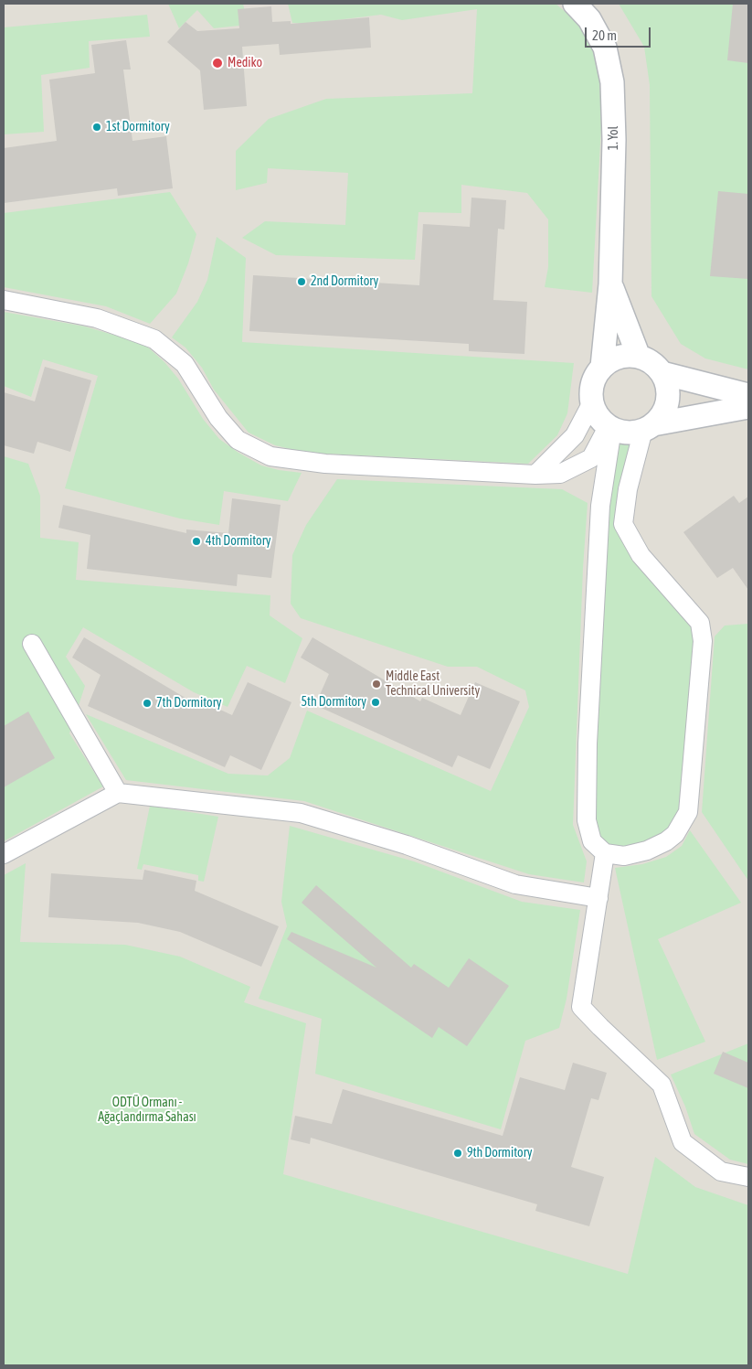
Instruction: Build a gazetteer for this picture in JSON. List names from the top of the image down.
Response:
{
  "streets": {
    "street": ["1. Yol"]
  },
  "parks": ["ODTÜ Ormanı - Ağaçlandırma Sahası"],
  "places": [
    "Mediko",
    "1st Dormitory",
    "2nd Dormitory",
    "4th Dormitory",
    "Middle East Technical University",
    "5th Dormitory",
    "7th Dormitory",
    "9th Dormitory"
  ],
  "scale_bar": "20 m"
}
